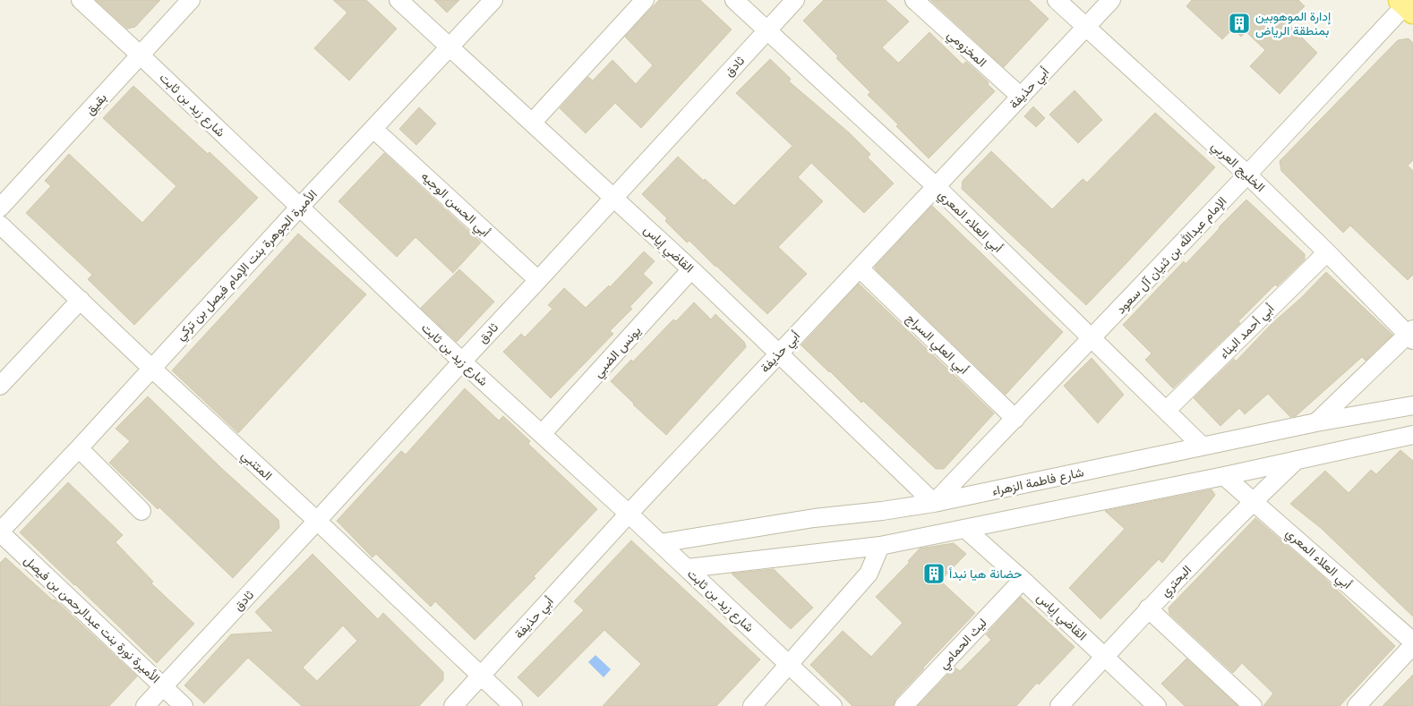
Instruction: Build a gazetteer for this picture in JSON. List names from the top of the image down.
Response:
{
  "streets": {
    "street": [
      "المخزومي",
      "ثادق",
      "أبي حذيفة",
      "بقيق",
      "شارع زيد بن ثابت",
      "الخليج العربي",
      "أبي الحسن الوجيه",
      "أبي العلاء المعري",
      "القاضي إياس",
      "الإمام عبدالله بن ثنيان آل سعود",
      "الأميرة الجوهرة بنت الإمام فيصل بن تركي",
      "أبي أحمد البناء",
      "أبي العلي السراج",
      "يونس الضبي",
      "المتنبي",
      "شارع فاطمة الزهراء",
      "البحتري",
      "الأميرة نورة بنت عبدالرحمن بن فيصل",
      "ليث الحمامي"
    ]
  },
  "crossings": [
    ["المخزومي", "أبي حذيفة"],
    ["ثادق", "شارع زيد بن ثابت"],
    ["ثادق", "أبي الحسن الوجيه"],
    ["ثادق", "أبي العلاء المعري"],
    ["ثادق", "القاضي إياس"],
    ["ثادق", "المتنبي"],
    ["ثادق", "الأميرة نورة بنت عبدالرحمن بن فيصل"],
    ["أبي حذيفة", "شارع زيد بن ثابت"],
    ["أبي حذيفة", "الخليج العربي"],
    ["أبي حذيفة", "أبي العلاء المعري"],
    ["أبي حذيفة", "القاضي إياس"],
    ["أبي حذيفة", "أبي العلي السراج"],
    ["أبي حذيفة", "المتنبي"],
    ["بقيق", "شارع زيد بن ثابت"],
    ["شارع زيد بن ثابت", "الأميرة الجوهرة بنت الإمام فيصل بن تركي"],
    ["شارع زيد بن ثابت", "يونس الضبي"],
    ["شارع زيد بن ثابت", "شارع فاطمة الزهراء"],
    ["الخليج العربي", "الإمام عبدالله بن ثنيان آل سعود"],
    ["الخليج العربي", "أبي أحمد البناء"],
    ["أبي الحسن الوجيه", "الأميرة الجوهرة بنت الإمام فيصل بن تركي"],
    ["أبي العلاء المعري", "الإمام عبدالله بن ثنيان آل سعود"],
    ["أبي العلاء المعري", "أبي أحمد البناء"],
    ["أبي العلاء المعري", "شارع فاطمة الزهراء"],
    ["أبي العلاء المعري", "البحتري"],
    ["القاضي إياس", "الإمام عبدالله بن ثنيان آل سعود"],
    ["القاضي إياس", "الأميرة الجوهرة بنت الإمام فيصل بن تركي"],
    ["القاضي إياس", "يونس الضبي"],
    ["القاضي إياس", "شارع فاطمة الزهراء"],
    ["القاضي إياس", "البحتري"],
    ["القاضي إياس", "ليث الحمامي"],
    ["الإمام عبدالله بن ثنيان آل سعود", "أبي العلي السراج"],
    ["الإمام عبدالله بن ثنيان آل سعود", "شارع فاطمة الزهراء"],
    ["الأميرة الجوهرة بنت الإمام فيصل بن تركي", "المتنبي"],
    ["الأميرة الجوهرة بنت الإمام فيصل بن تركي", "الأميرة نورة بنت عبدالرحمن بن فيصل"]
  ],
  "places": {
    "building": ["إدارة الموهوبين بمنطقة الرياض", "حضانة هيا نبدأ"]
  }
}
